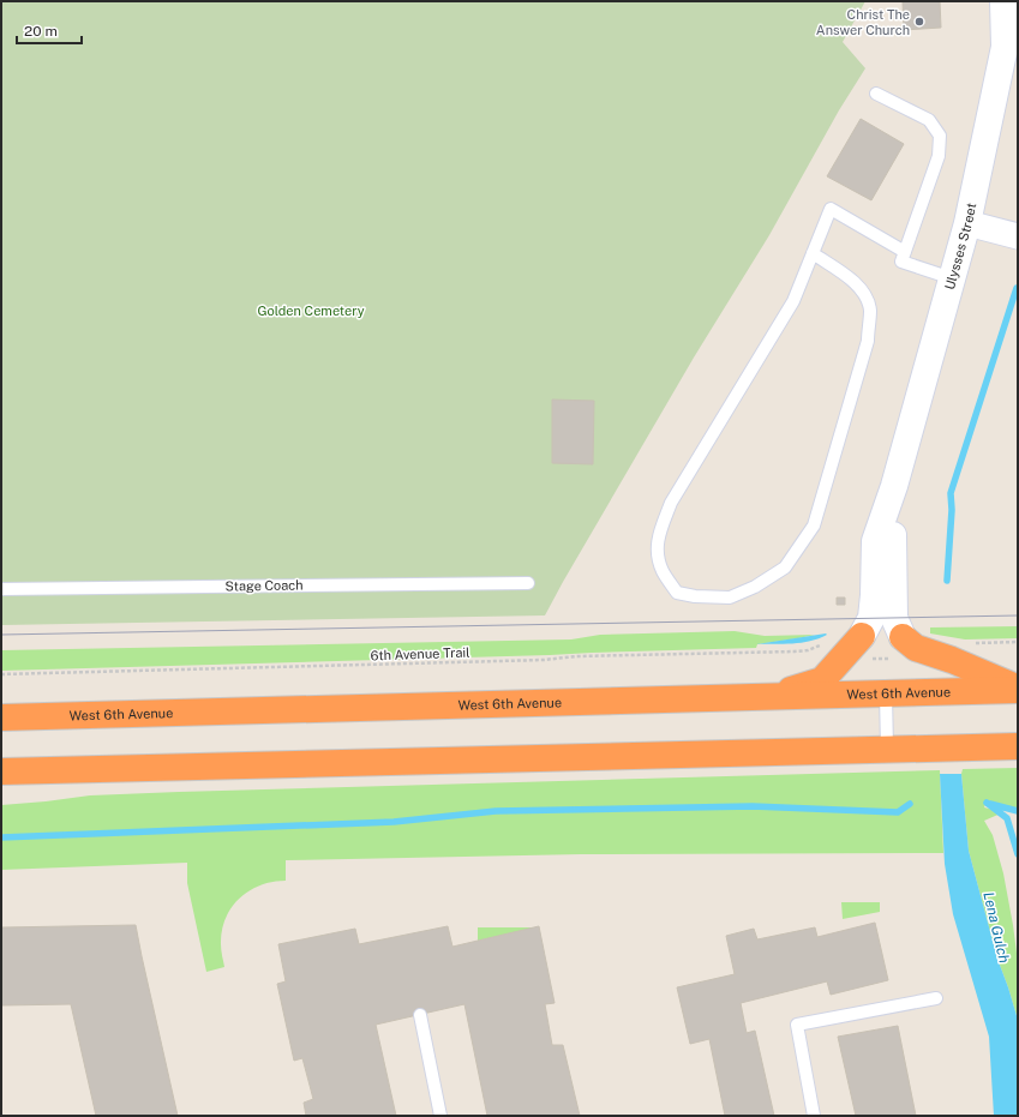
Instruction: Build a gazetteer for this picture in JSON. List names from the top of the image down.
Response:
{
  "streets": {
    "highway": ["West 6th Avenue"],
    "street": ["Ulysses Street"],
    "lane": ["Stage Coach"],
    "path": ["6th Avenue Trail"]
  },
  "water": ["Lena Gulch"],
  "parks": ["Golden Cemetery"],
  "places": ["Christ The Answer Church"],
  "scale_bar": "20 m"
}
